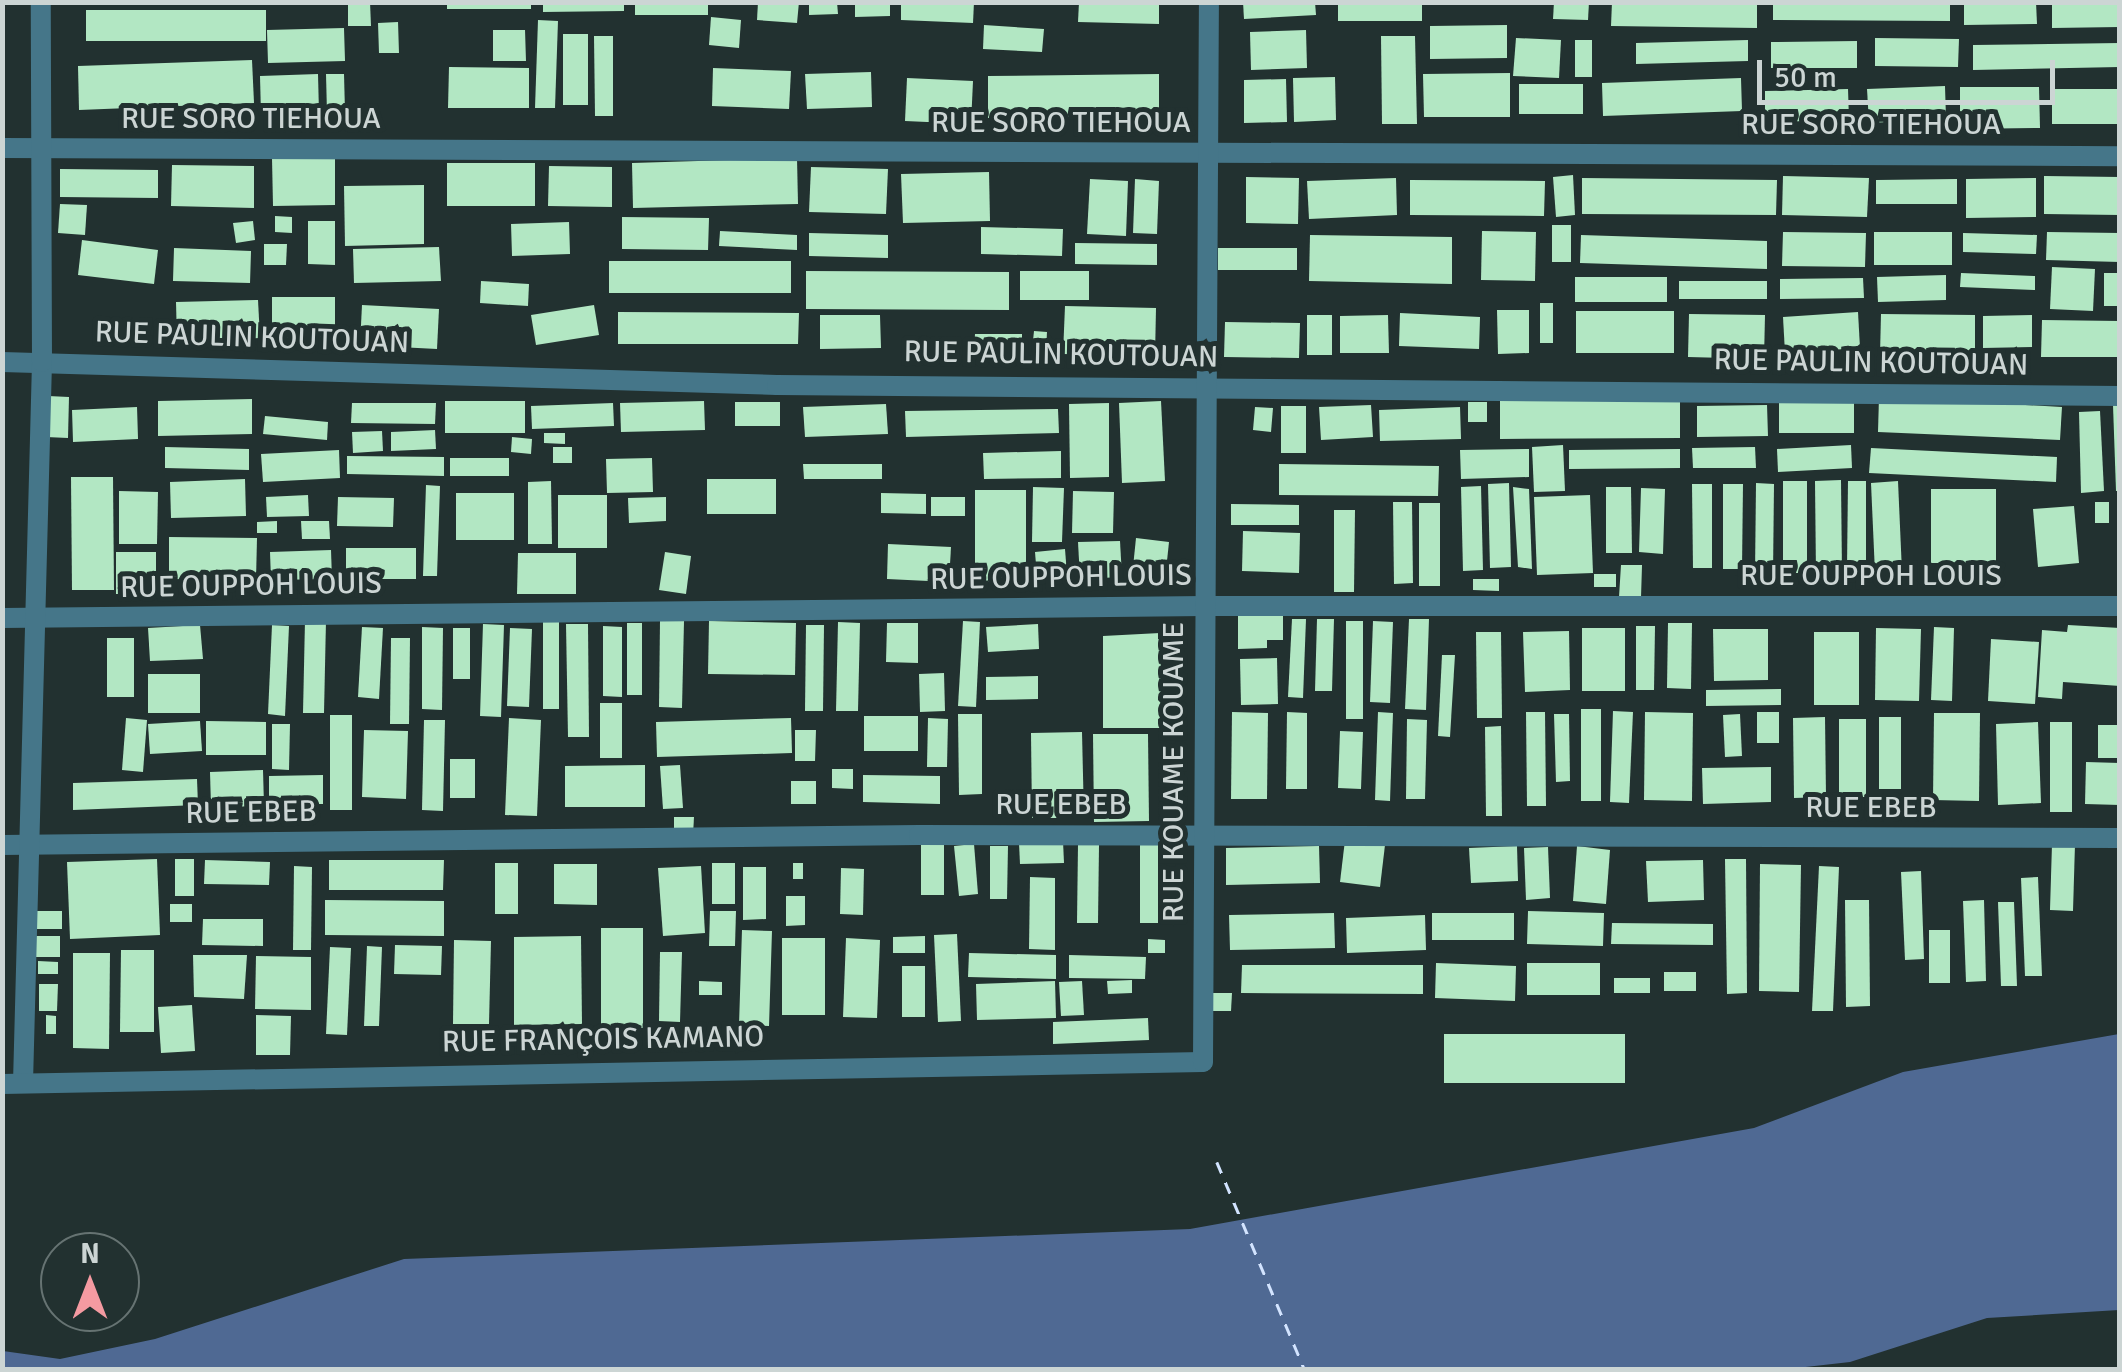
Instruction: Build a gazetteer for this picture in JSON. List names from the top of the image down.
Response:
{
  "streets": {
    "street": [
      "RUE SORO TIEHOUA",
      "RUE PAULIN KOUTOUAN",
      "RUE OUPPOH LOUIS",
      "RUE KOUAME KOUAME",
      "RUE EBEB",
      "RUE FRANÇOIS KAMANO"
    ]
  },
  "crossings": [
    ["RUE SORO TIEHOUA", "RUE KOUAME KOUAME"],
    ["RUE PAULIN KOUTOUAN", "RUE KOUAME KOUAME"],
    ["RUE OUPPOH LOUIS", "RUE KOUAME KOUAME"],
    ["RUE KOUAME KOUAME", "RUE EBEB"],
    ["RUE KOUAME KOUAME", "RUE FRANÇOIS KAMANO"]
  ],
  "scale_bar": "50 m",
  "north": "top"
}
